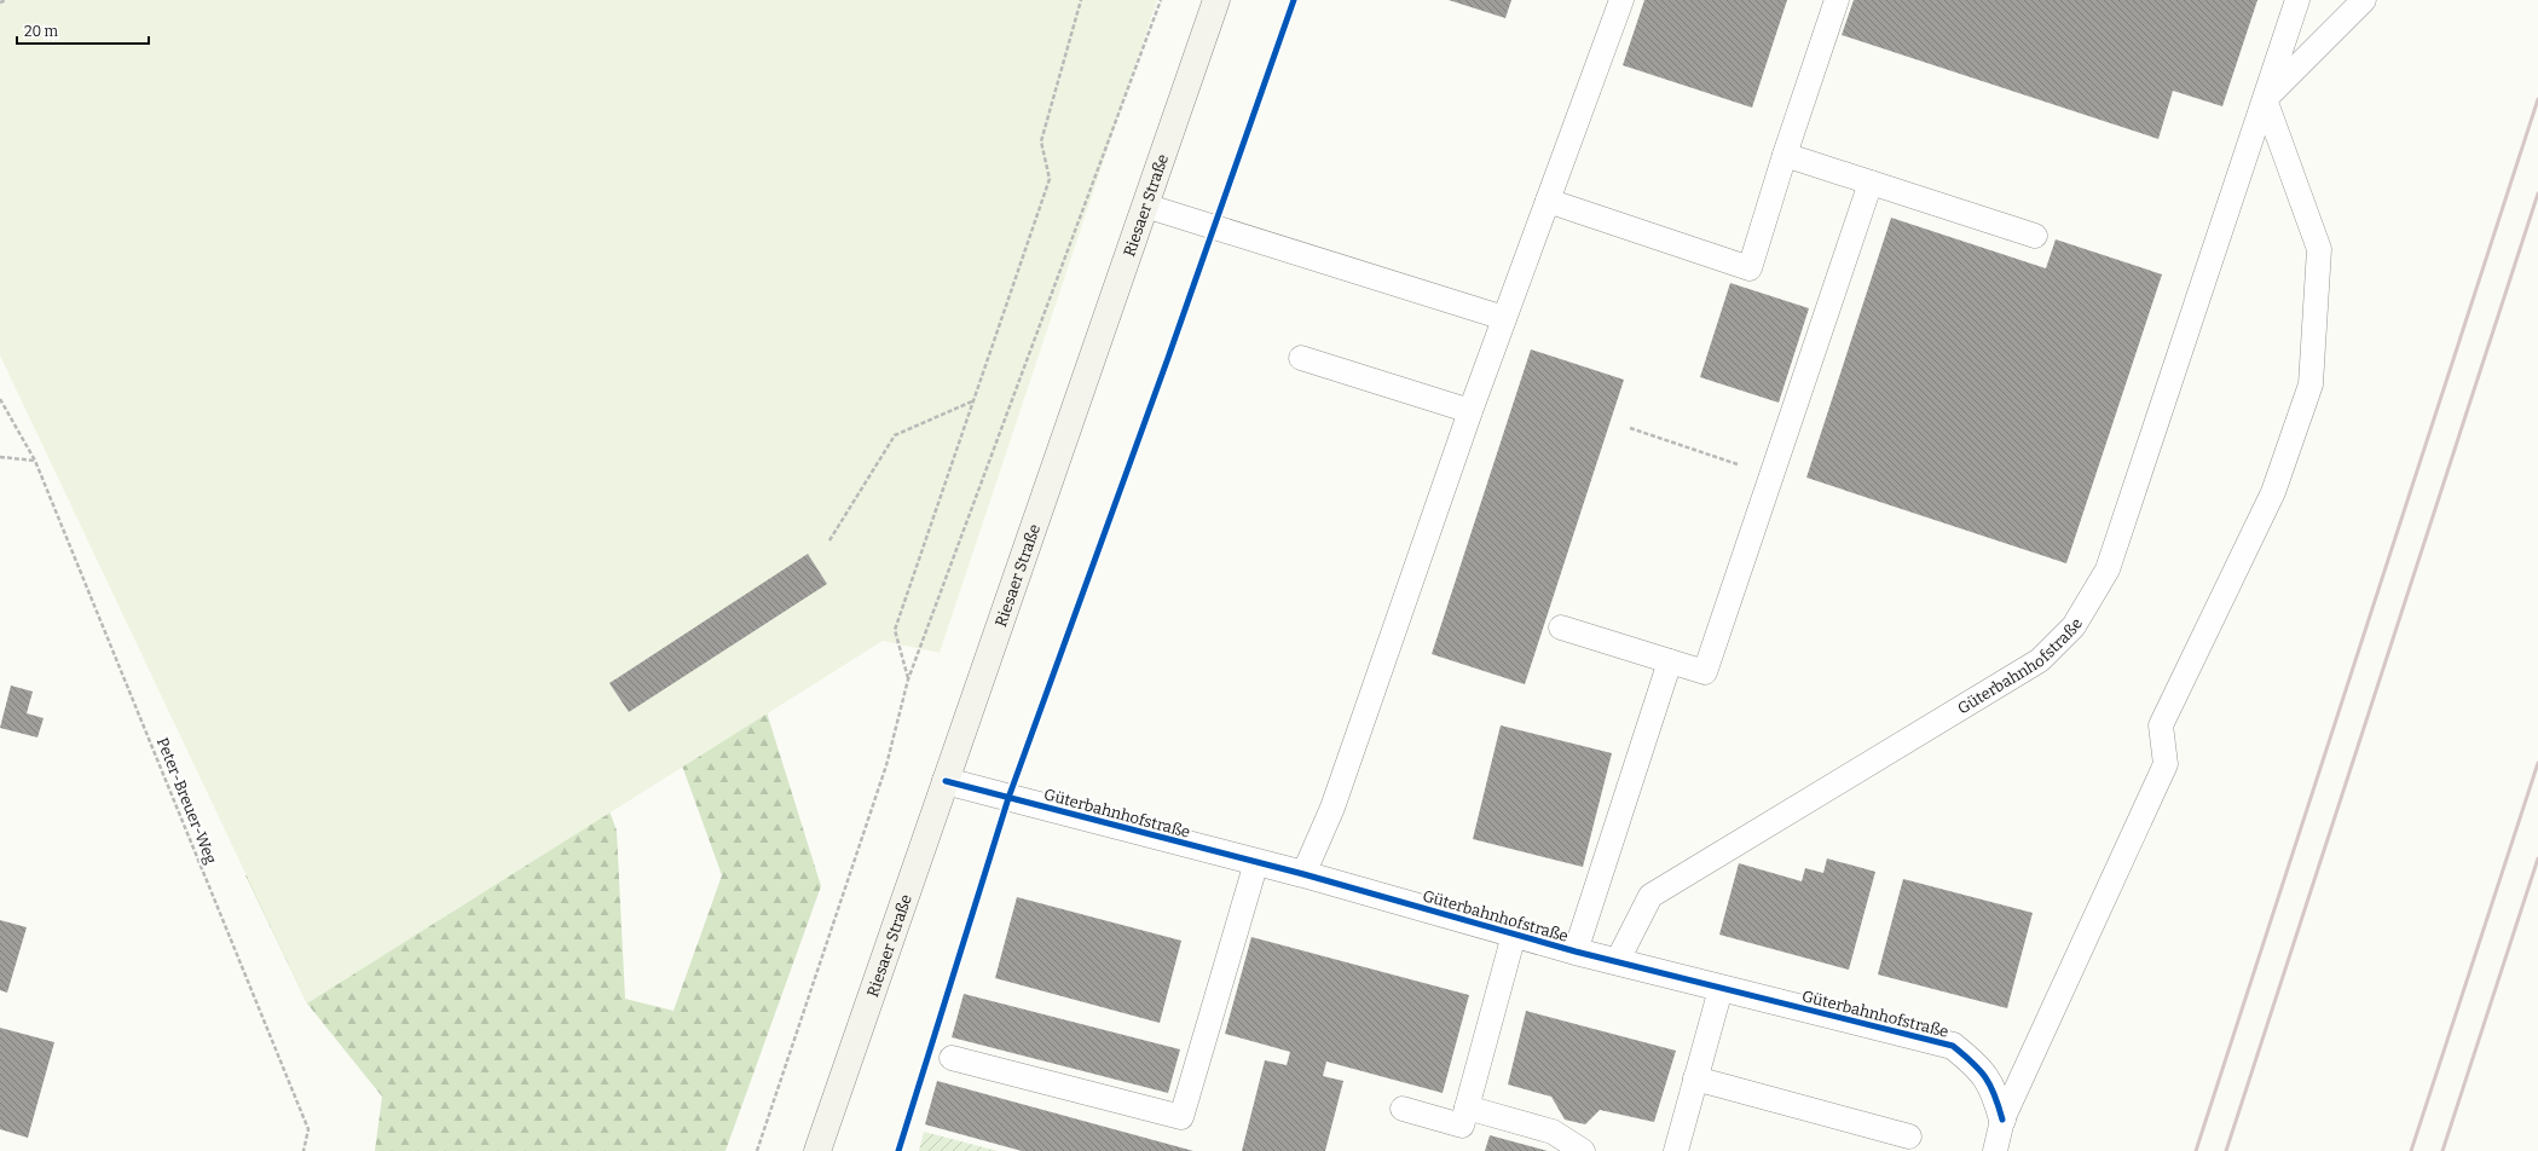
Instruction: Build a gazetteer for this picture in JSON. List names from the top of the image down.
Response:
{
  "streets": {
    "main road": ["Riesaer Straße"],
    "street": ["Güterbahnhofstraße"],
    "path": ["Peter-Breuer-Weg"]
  },
  "crossings": [
    ["Riesaer Straße", "Güterbahnhofstraße"]
  ],
  "scale_bar": "20 m"
}
